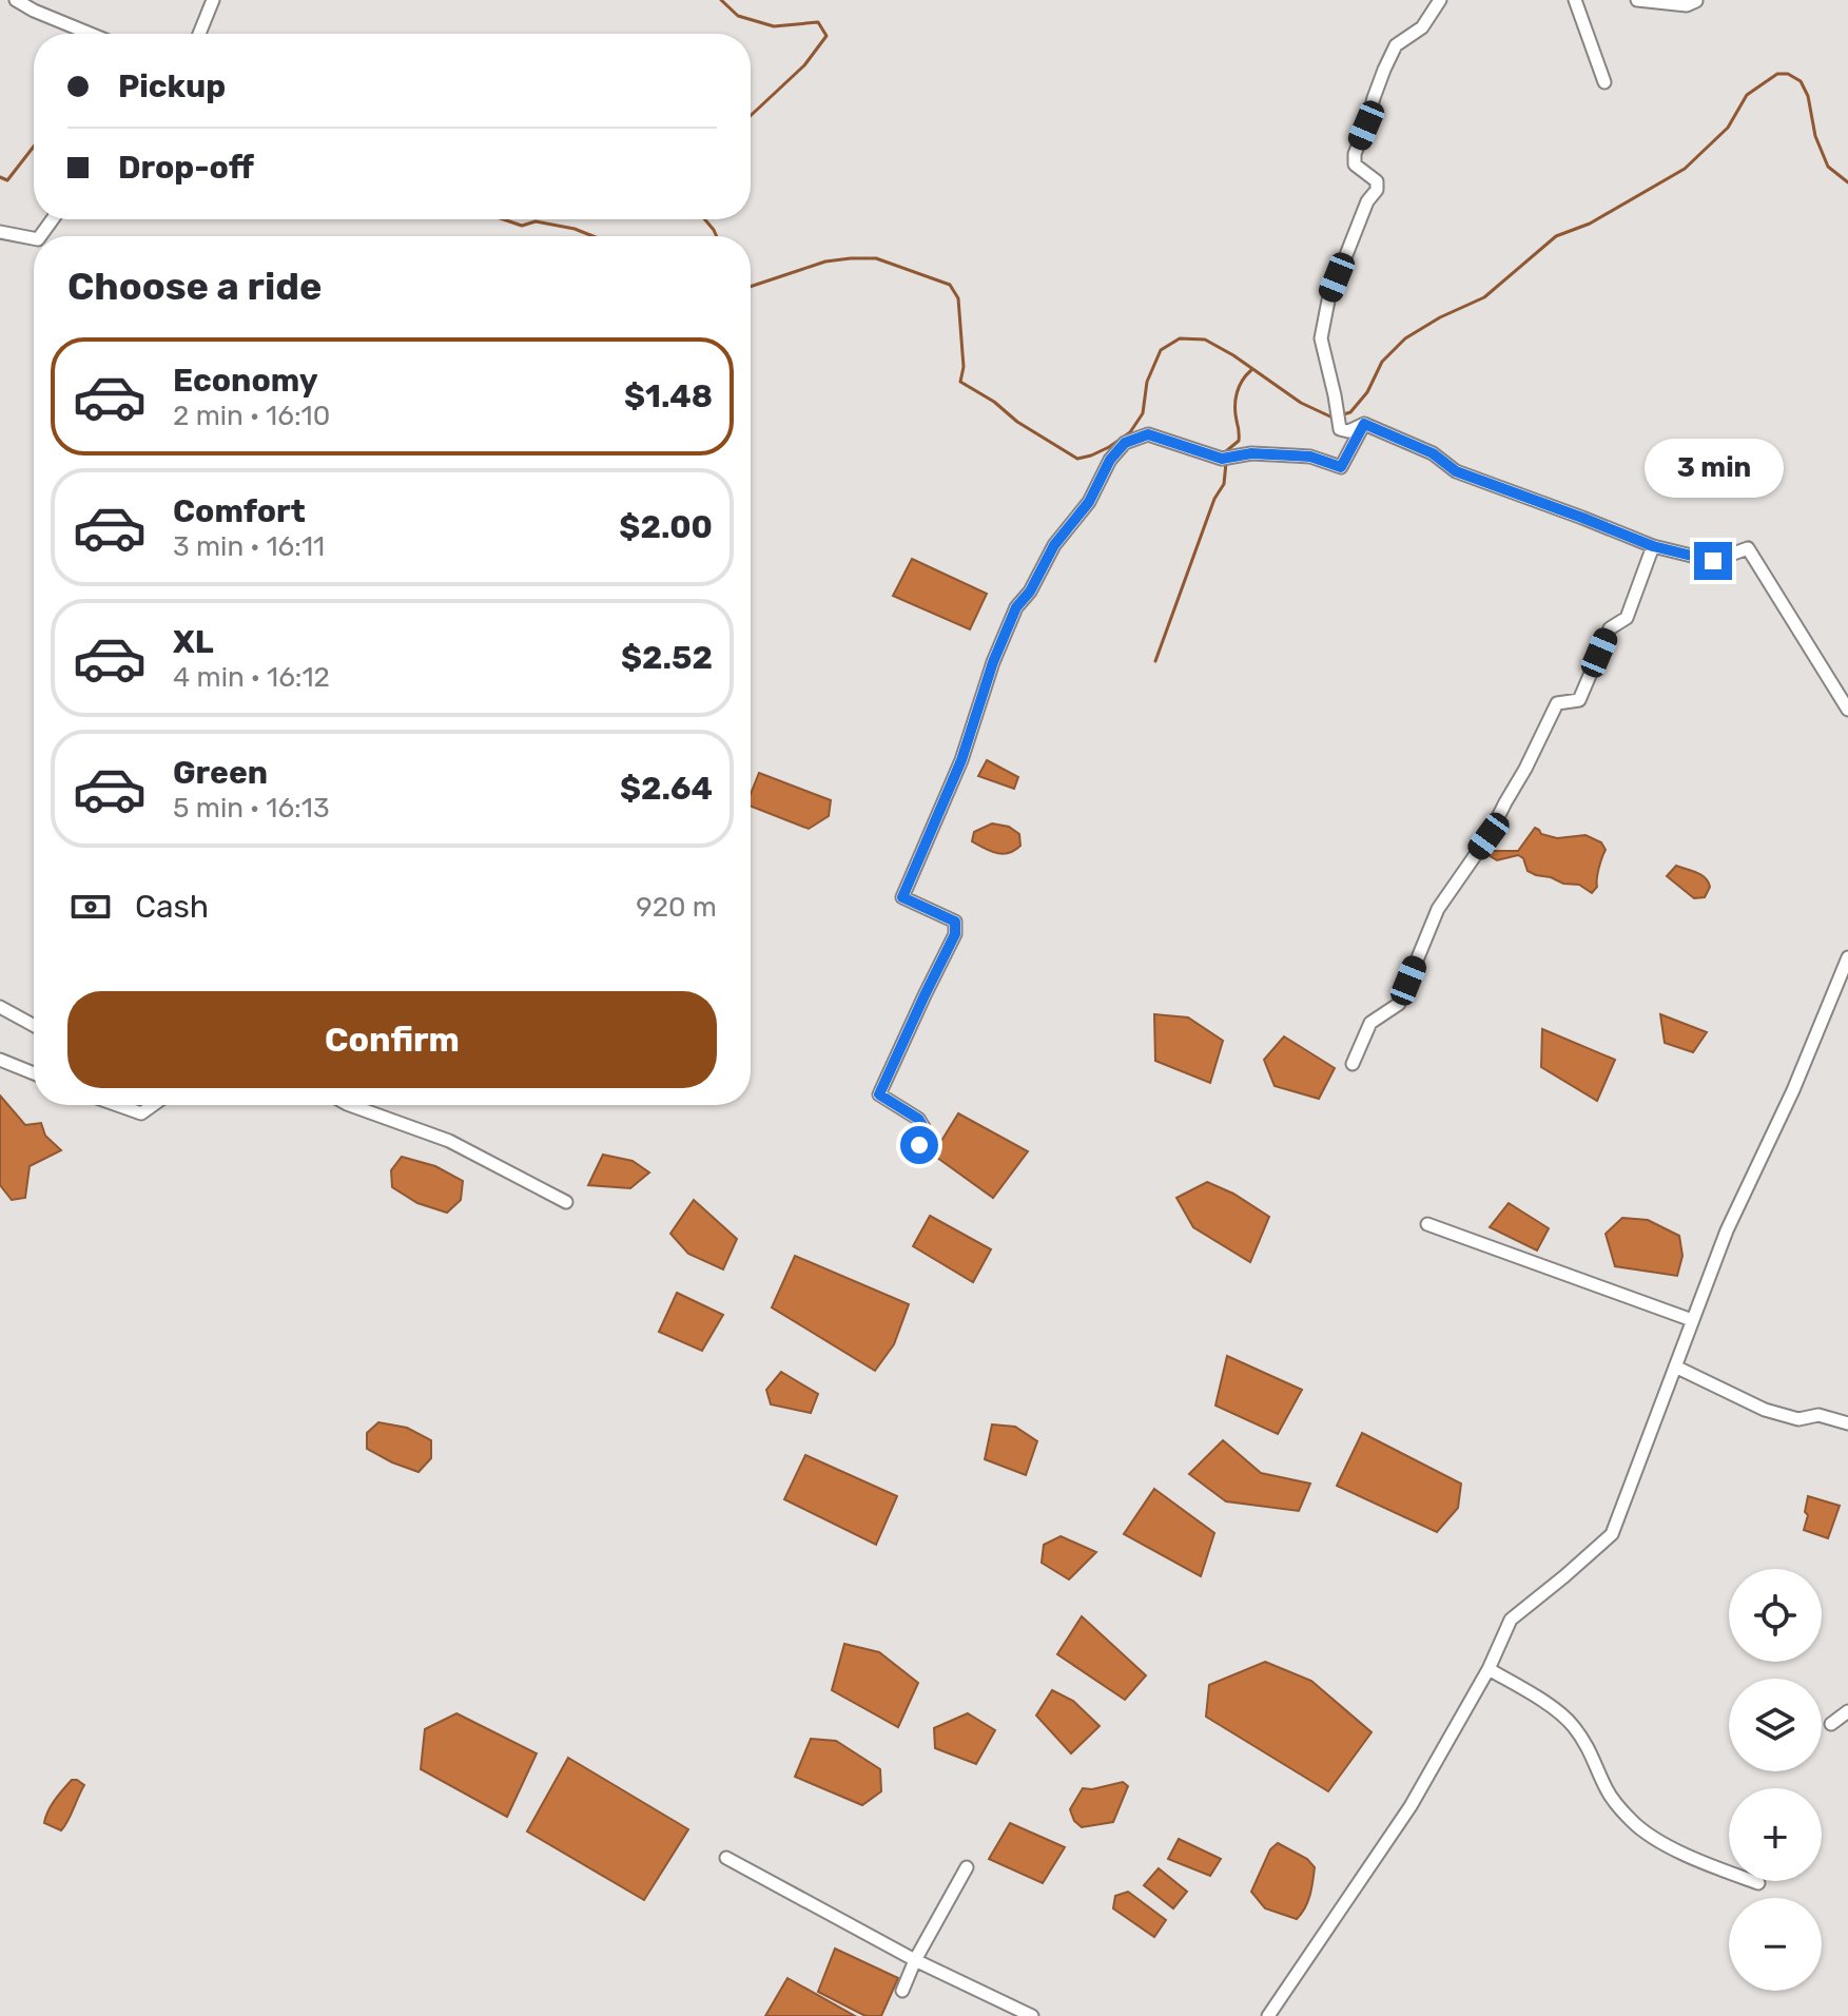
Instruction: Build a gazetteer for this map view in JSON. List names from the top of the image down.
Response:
{
  "page": {
    "banner": ["Pickup", "Drop-off"],
    "heading": "Choose a ride",
    "list": [
      {
        "name": "Economy",
        "note": "2 min · 16:10",
        "value": "$1.48"
      },
      {
        "name": "Comfort",
        "note": "3 min · 16:11",
        "value": "$2.00"
      },
      {
        "name": "XL",
        "note": "4 min · 16:12",
        "value": "$2.52"
      },
      {
        "name": "Green",
        "note": "5 min · 16:13",
        "value": "$2.64"
      }
    ],
    "bubble": "3 min",
    "pay": ["Cash", "920 m"],
    "buttons": "Confirm",
    "map_buttons": ["+", "−"]
  }
}
